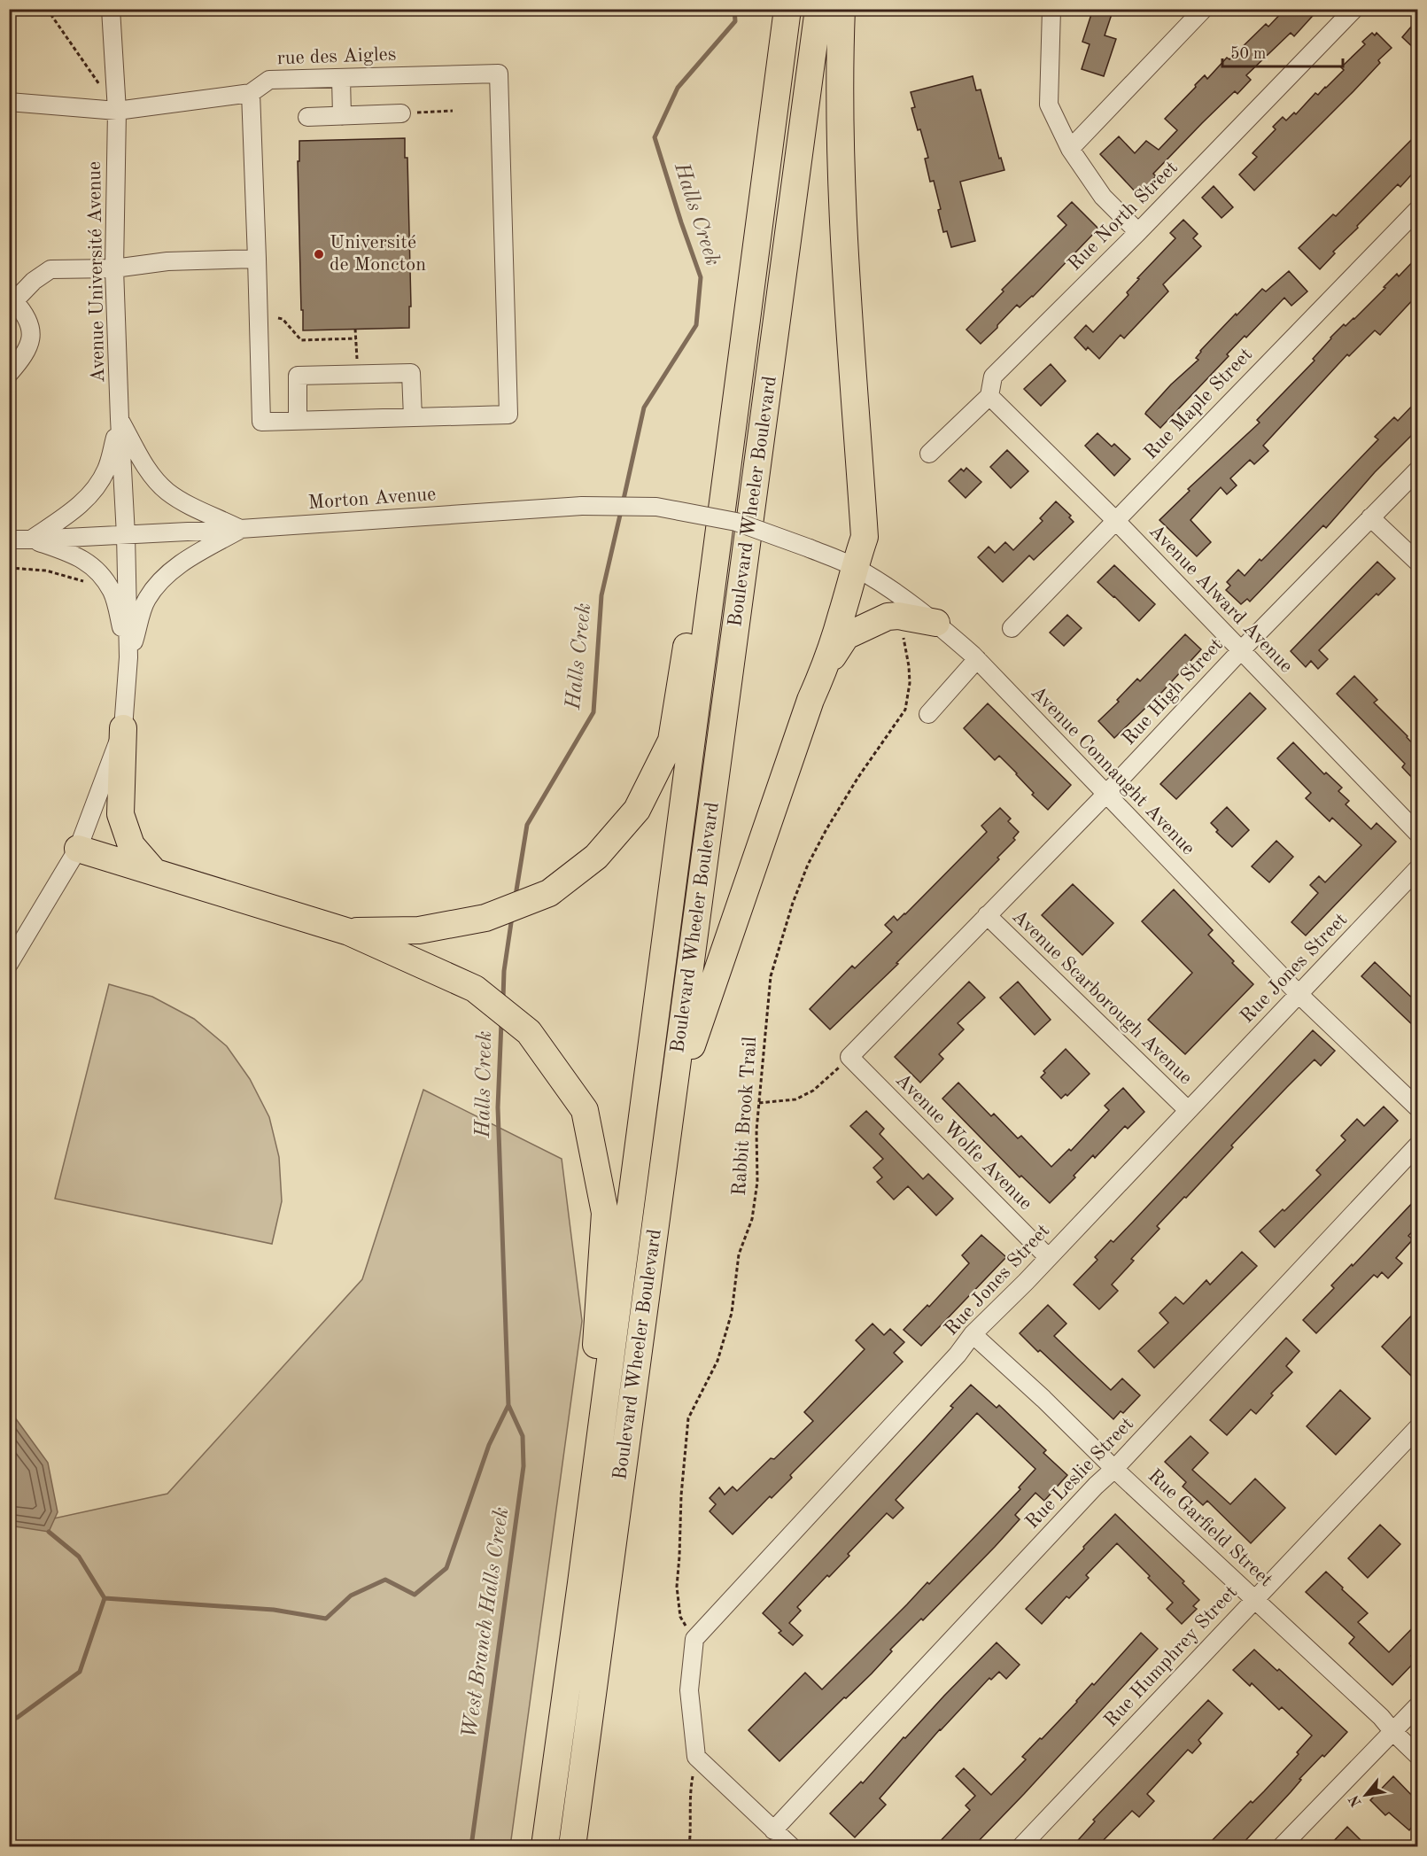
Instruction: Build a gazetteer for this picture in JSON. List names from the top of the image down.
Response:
{
  "streets": {
    "highway": ["Boulevard Wheeler Boulevard"],
    "street": [
      "rue des Aigles",
      "Rue North Street",
      "Avenue Université Avenue",
      "Rue Maple Street",
      "Morton Avenue",
      "Avenue Alward Avenue",
      "Rue High Street",
      "Avenue Connaught Avenue",
      "Rue Jones Street",
      "Avenue Scarborough Avenue",
      "Avenue Wolfe Avenue",
      "Rue Leslie Street",
      "Rue Garfield Street",
      "Rue Humphrey Street"
    ],
    "path": ["Rabbit Brook Trail"]
  },
  "crossings": [
    ["rue des Aigles", "Avenue Université Avenue"],
    ["Rue North Street", "Avenue Alward Avenue"],
    ["Avenue Université Avenue", "Morton Avenue"],
    ["Rue Maple Street", "Avenue Alward Avenue"],
    ["Morton Avenue", "Avenue Connaught Avenue"],
    ["Avenue Alward Avenue", "Rue High Street"],
    ["Rue High Street", "Avenue Connaught Avenue"],
    ["Rue High Street", "Avenue Scarborough Avenue"],
    ["Rue High Street", "Avenue Wolfe Avenue"],
    ["Avenue Connaught Avenue", "Rue Jones Street"],
    ["Rue Jones Street", "Avenue Scarborough Avenue"],
    ["Rue Jones Street", "Rabbit Brook Trail"],
    ["Rue Jones Street", "Avenue Wolfe Avenue"],
    ["Rue Jones Street", "Rue Garfield Street"],
    ["Rue Leslie Street", "Rue Garfield Street"],
    ["Rue Garfield Street", "Rue Humphrey Street"]
  ],
  "water": ["Halls Creek", "West Branch Halls Creek"],
  "places": ["Université de Moncton"],
  "scale_bar": "50 m",
  "north": "bottom left"
}
